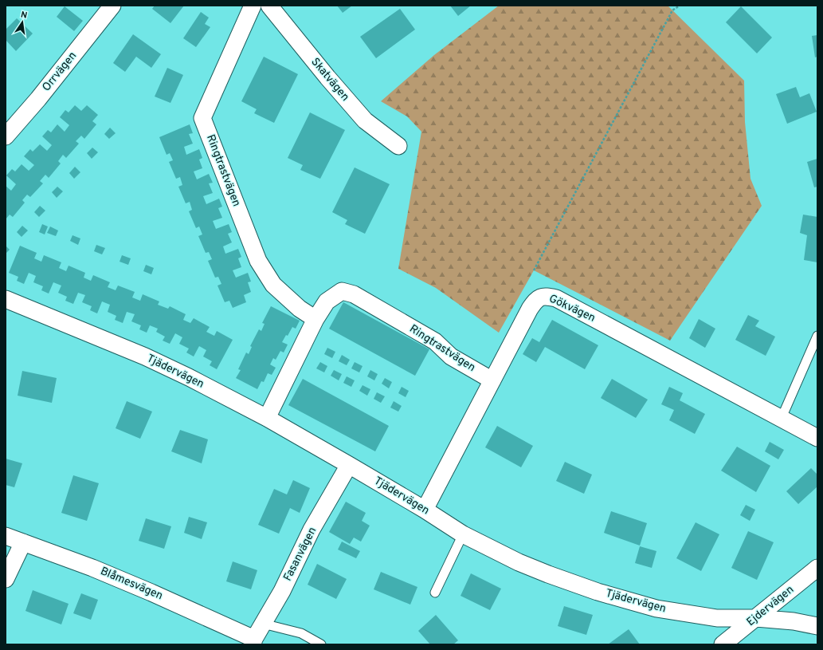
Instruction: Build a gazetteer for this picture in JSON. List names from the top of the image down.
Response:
{
  "streets": {
    "street": [
      "Orrvägen",
      "Skatvägen",
      "Ringtrastvägen",
      "Gökvägen",
      "Tjädervägen",
      "Fasanvägen",
      "Blåmesvägen",
      "Ejdervägen"
    ]
  },
  "crossings": [
    ["Ringtrastvägen", "Gökvägen"],
    ["Ringtrastvägen", "Tjädervägen"],
    ["Gökvägen", "Tjädervägen"],
    ["Tjädervägen", "Fasanvägen"],
    ["Tjädervägen", "Ejdervägen"],
    ["Fasanvägen", "Blåmesvägen"]
  ],
  "north": "top"
}
